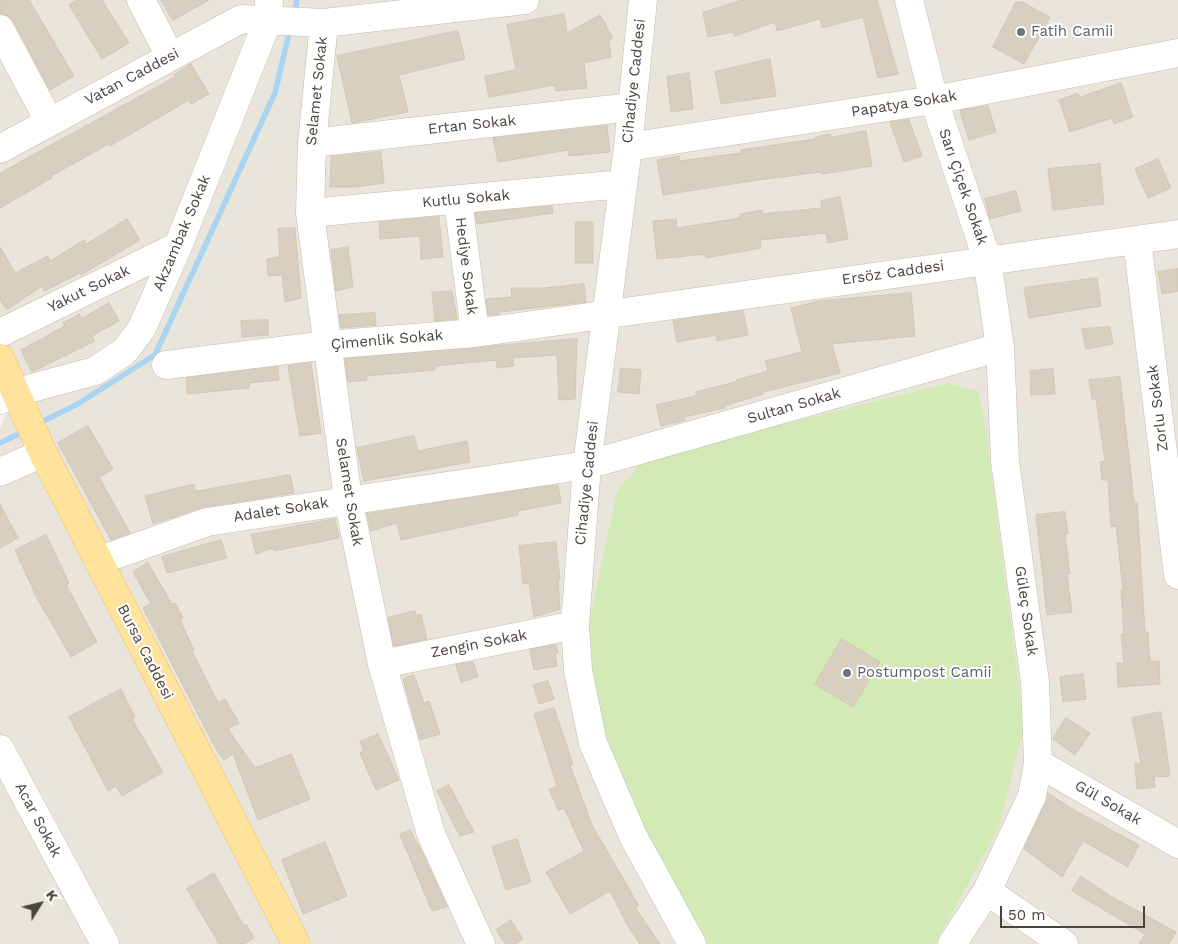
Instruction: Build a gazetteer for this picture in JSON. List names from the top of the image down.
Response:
{
  "streets": {
    "main road": ["Bursa Caddesi"],
    "street": [
      "Vatan Caddesi",
      "Cihadiye Caddesi",
      "Selamet Sokak",
      "Papatya Sokak",
      "Ertan Sokak",
      "Sarı Çiçek Sokak",
      "Kutlu Sokak",
      "Akzambak Sokak",
      "Hediye Sokak",
      "Ersöz Caddesi",
      "Yakut Sokak",
      "Çimenlik Sokak",
      "Sultan Sokak",
      "Zorlu Sokak",
      "Adalet Sokak",
      "Güleç Sokak",
      "Zengin Sokak",
      "Gül Sokak",
      "Acar Sokak"
    ]
  },
  "crossings": [
    ["Vatan Caddesi", "Selamet Sokak"],
    ["Vatan Caddesi", "Akzambak Sokak"],
    ["Cihadiye Caddesi", "Papatya Sokak"],
    ["Cihadiye Caddesi", "Ertan Sokak"],
    ["Cihadiye Caddesi", "Kutlu Sokak"],
    ["Cihadiye Caddesi", "Ersöz Caddesi"],
    ["Cihadiye Caddesi", "Çimenlik Sokak"],
    ["Cihadiye Caddesi", "Sultan Sokak"],
    ["Cihadiye Caddesi", "Adalet Sokak"],
    ["Cihadiye Caddesi", "Zengin Sokak"],
    ["Selamet Sokak", "Ertan Sokak"],
    ["Selamet Sokak", "Kutlu Sokak"],
    ["Selamet Sokak", "Çimenlik Sokak"],
    ["Selamet Sokak", "Adalet Sokak"],
    ["Selamet Sokak", "Zengin Sokak"],
    ["Papatya Sokak", "Sarı Çiçek Sokak"],
    ["Sarı Çiçek Sokak", "Ersöz Caddesi"],
    ["Sarı Çiçek Sokak", "Güleç Sokak"],
    ["Kutlu Sokak", "Hediye Sokak"],
    ["Akzambak Sokak", "Yakut Sokak"],
    ["Akzambak Sokak", "Bursa Caddesi"],
    ["Hediye Sokak", "Çimenlik Sokak"],
    ["Ersöz Caddesi", "Çimenlik Sokak"],
    ["Ersöz Caddesi", "Zorlu Sokak"],
    ["Ersöz Caddesi", "Güleç Sokak"],
    ["Sultan Sokak", "Adalet Sokak"],
    ["Sultan Sokak", "Güleç Sokak"],
    ["Adalet Sokak", "Bursa Caddesi"],
    ["Güleç Sokak", "Gül Sokak"]
  ],
  "places": ["Fatih Camii", "Postumpost Camii"],
  "scale_bar": "50 m",
  "north": "top right"
}
